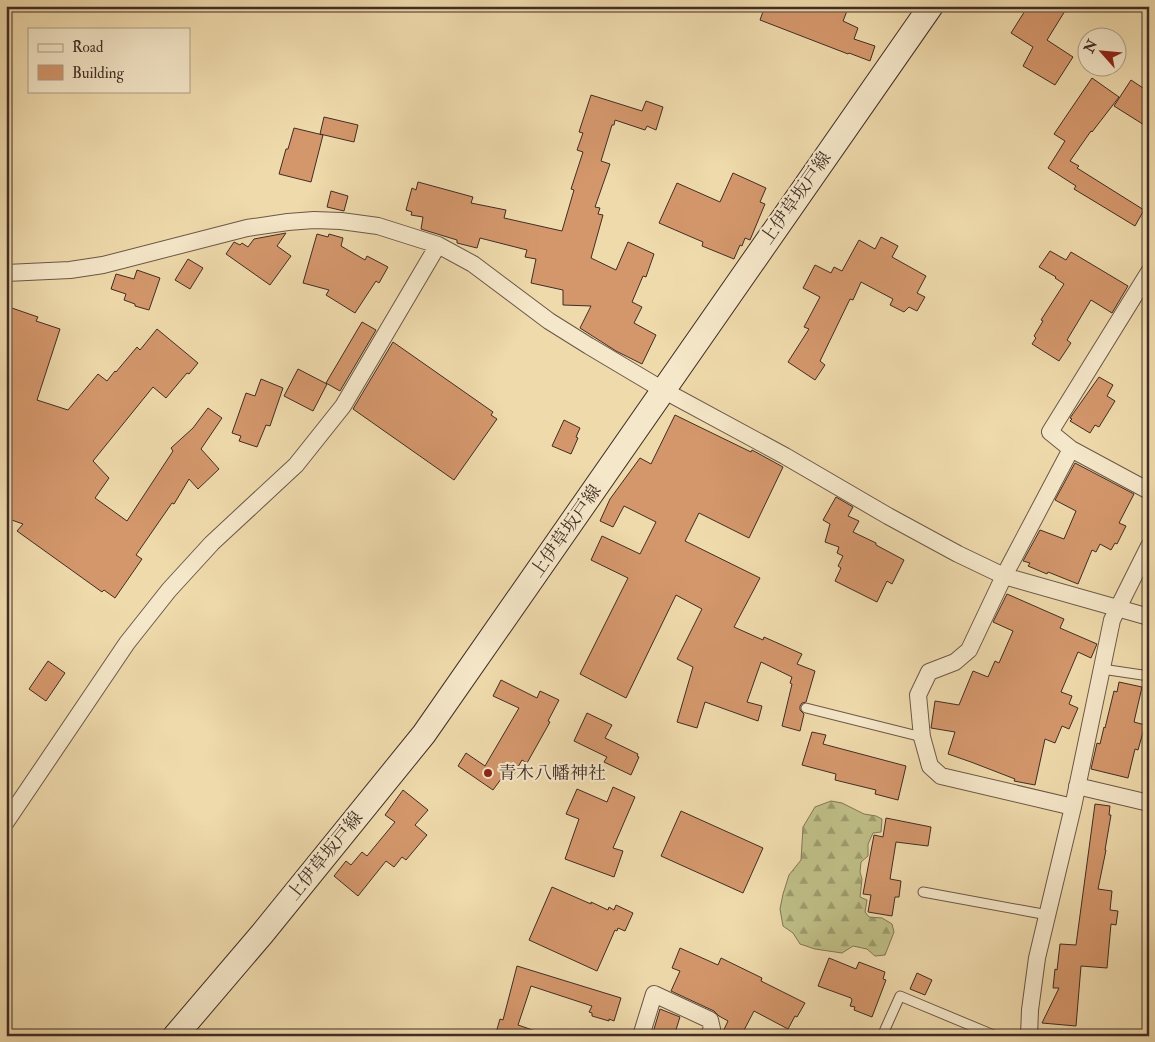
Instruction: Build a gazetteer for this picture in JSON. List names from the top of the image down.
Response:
{
  "streets": {
    "main road": ["上伊草坂戸線"]
  },
  "places": ["青木八幡神社"],
  "legend": ["Road", "Building"],
  "north": "top left"
}
